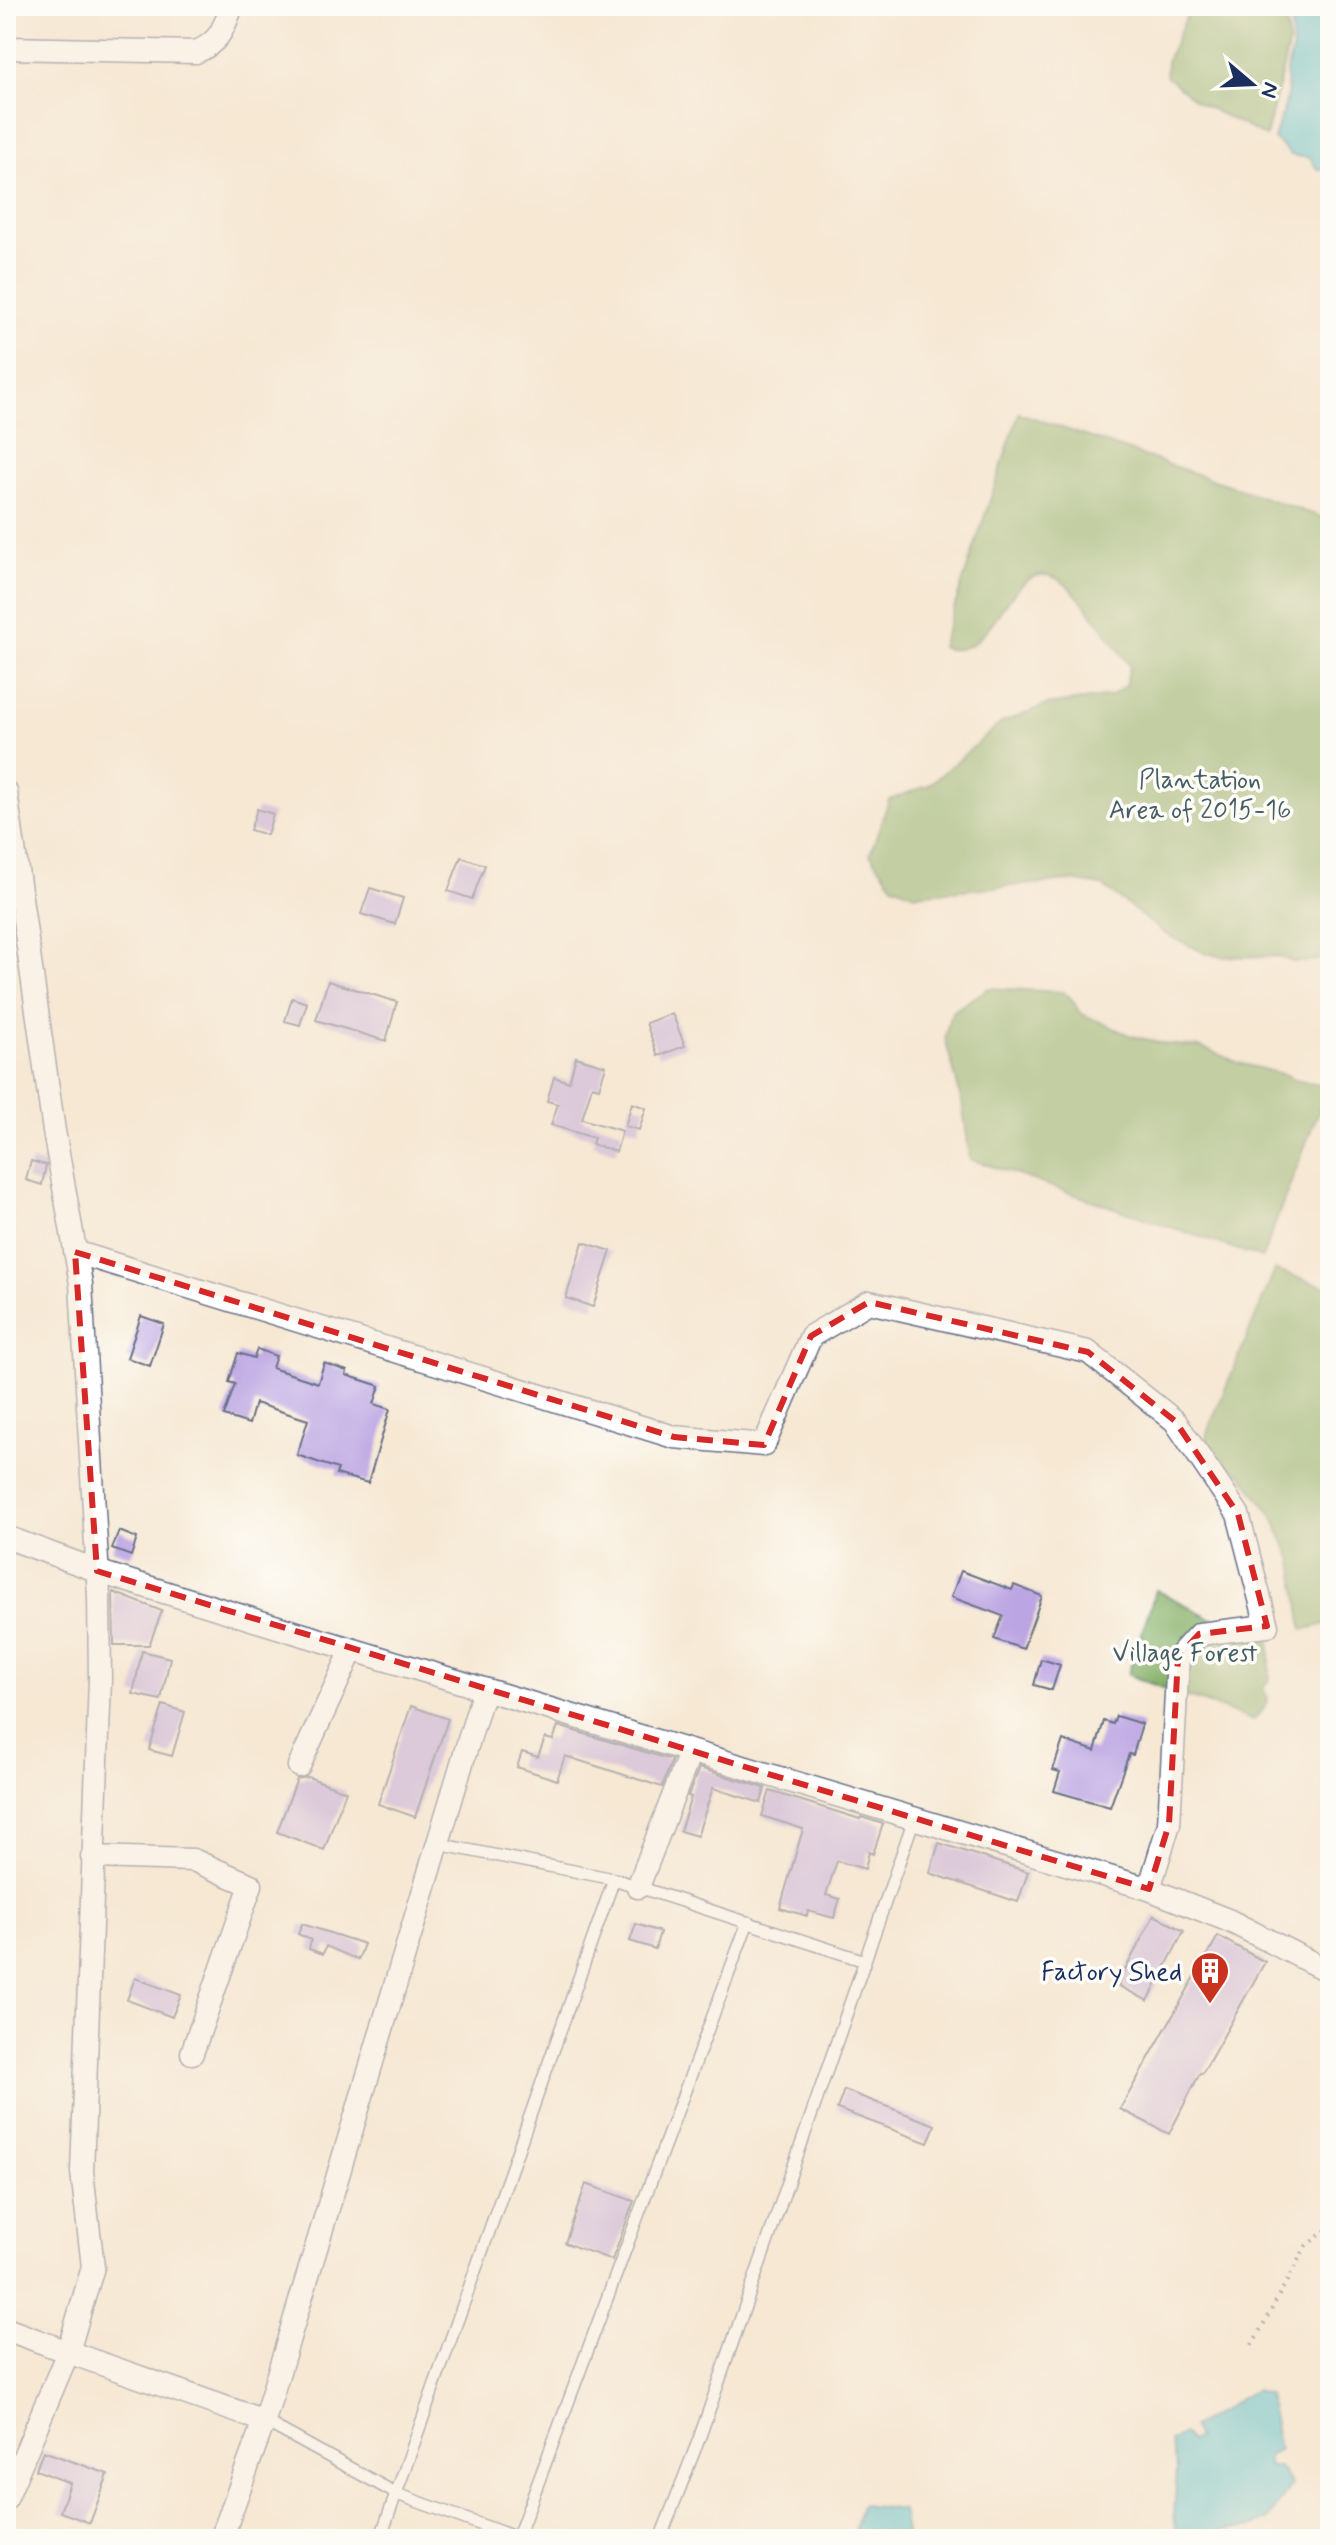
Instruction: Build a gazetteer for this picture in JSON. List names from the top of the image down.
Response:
{
  "parks": ["Plantation Area of 2015-16", "Village Forest"],
  "places": {
    "building": ["Factory Shed"]
  },
  "north": "right"
}
